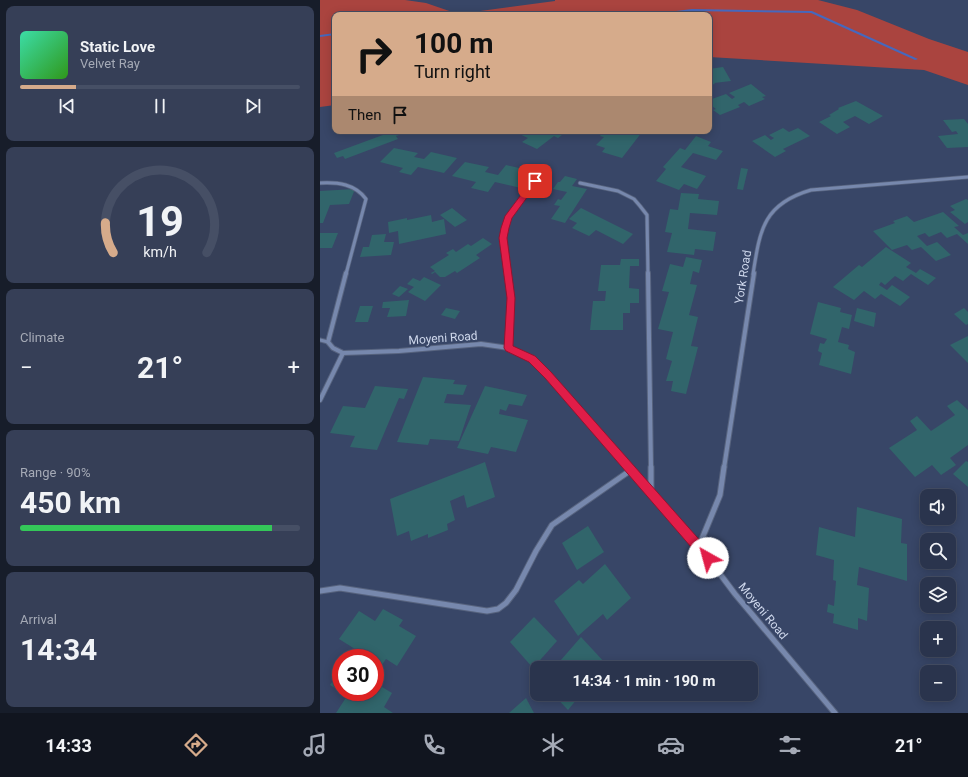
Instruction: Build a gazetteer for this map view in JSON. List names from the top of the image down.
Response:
{
  "streets": {
    "street": ["York Road", "Moyeni Road"]
  },
  "crossings": [
    ["York Road", "Moyeni Road"]
  ],
  "page": {
    "turn": ["100 m", "Turn right"],
    "song": ["Static Love", "Velvet Ray"],
    "then": "Then",
    "tile": [
      "Climate",
      ["Range · 90%", "450 km"],
      ["Arrival", "14:34"]
    ],
    "heat": ["−", "21°", "+"],
    "map_buttons": ["+", "−"],
    "limit": "30",
    "trip": "14:34 · 1 min · 190 m",
    "tabs": ["14:33", "21°"],
    "gauge": ["19", "km/h"]
  }
}
